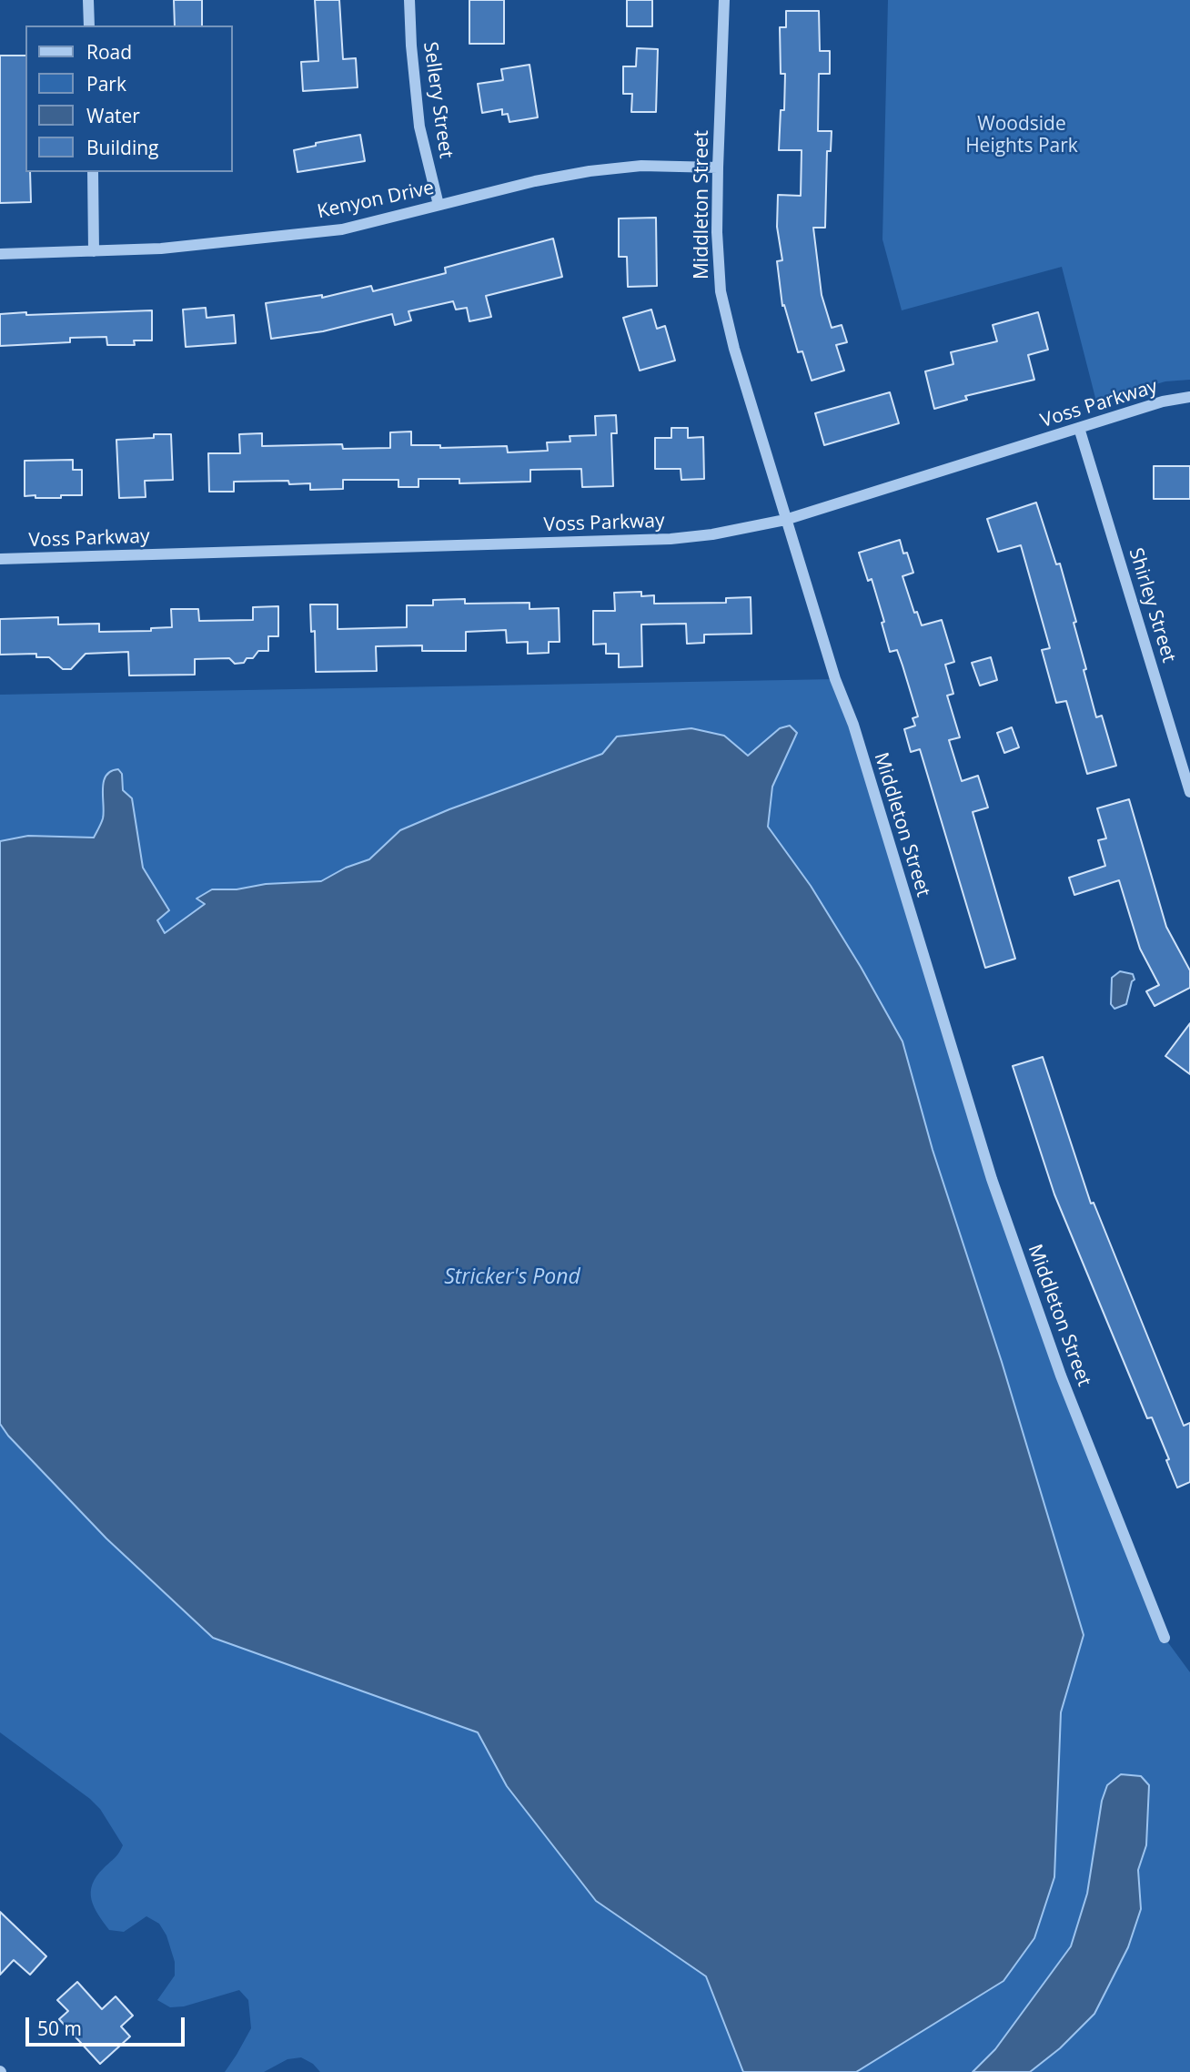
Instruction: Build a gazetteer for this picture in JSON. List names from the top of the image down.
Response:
{
  "streets": {
    "street": [
      "Sellery Street",
      "Kenyon Drive",
      "Middleton Street",
      "Voss Parkway",
      "Shirley Street"
    ]
  },
  "crossings": [
    ["Sellery Street", "Kenyon Drive"],
    ["Kenyon Drive", "Middleton Street"],
    ["Middleton Street", "Voss Parkway"],
    ["Voss Parkway", "Shirley Street"]
  ],
  "water": ["Stricker's Pond"],
  "parks": ["Woodside Heights Park"],
  "legend": [
    "Road",
    "Park",
    "Water",
    "Building"
  ],
  "scale_bar": "50 m"
}
